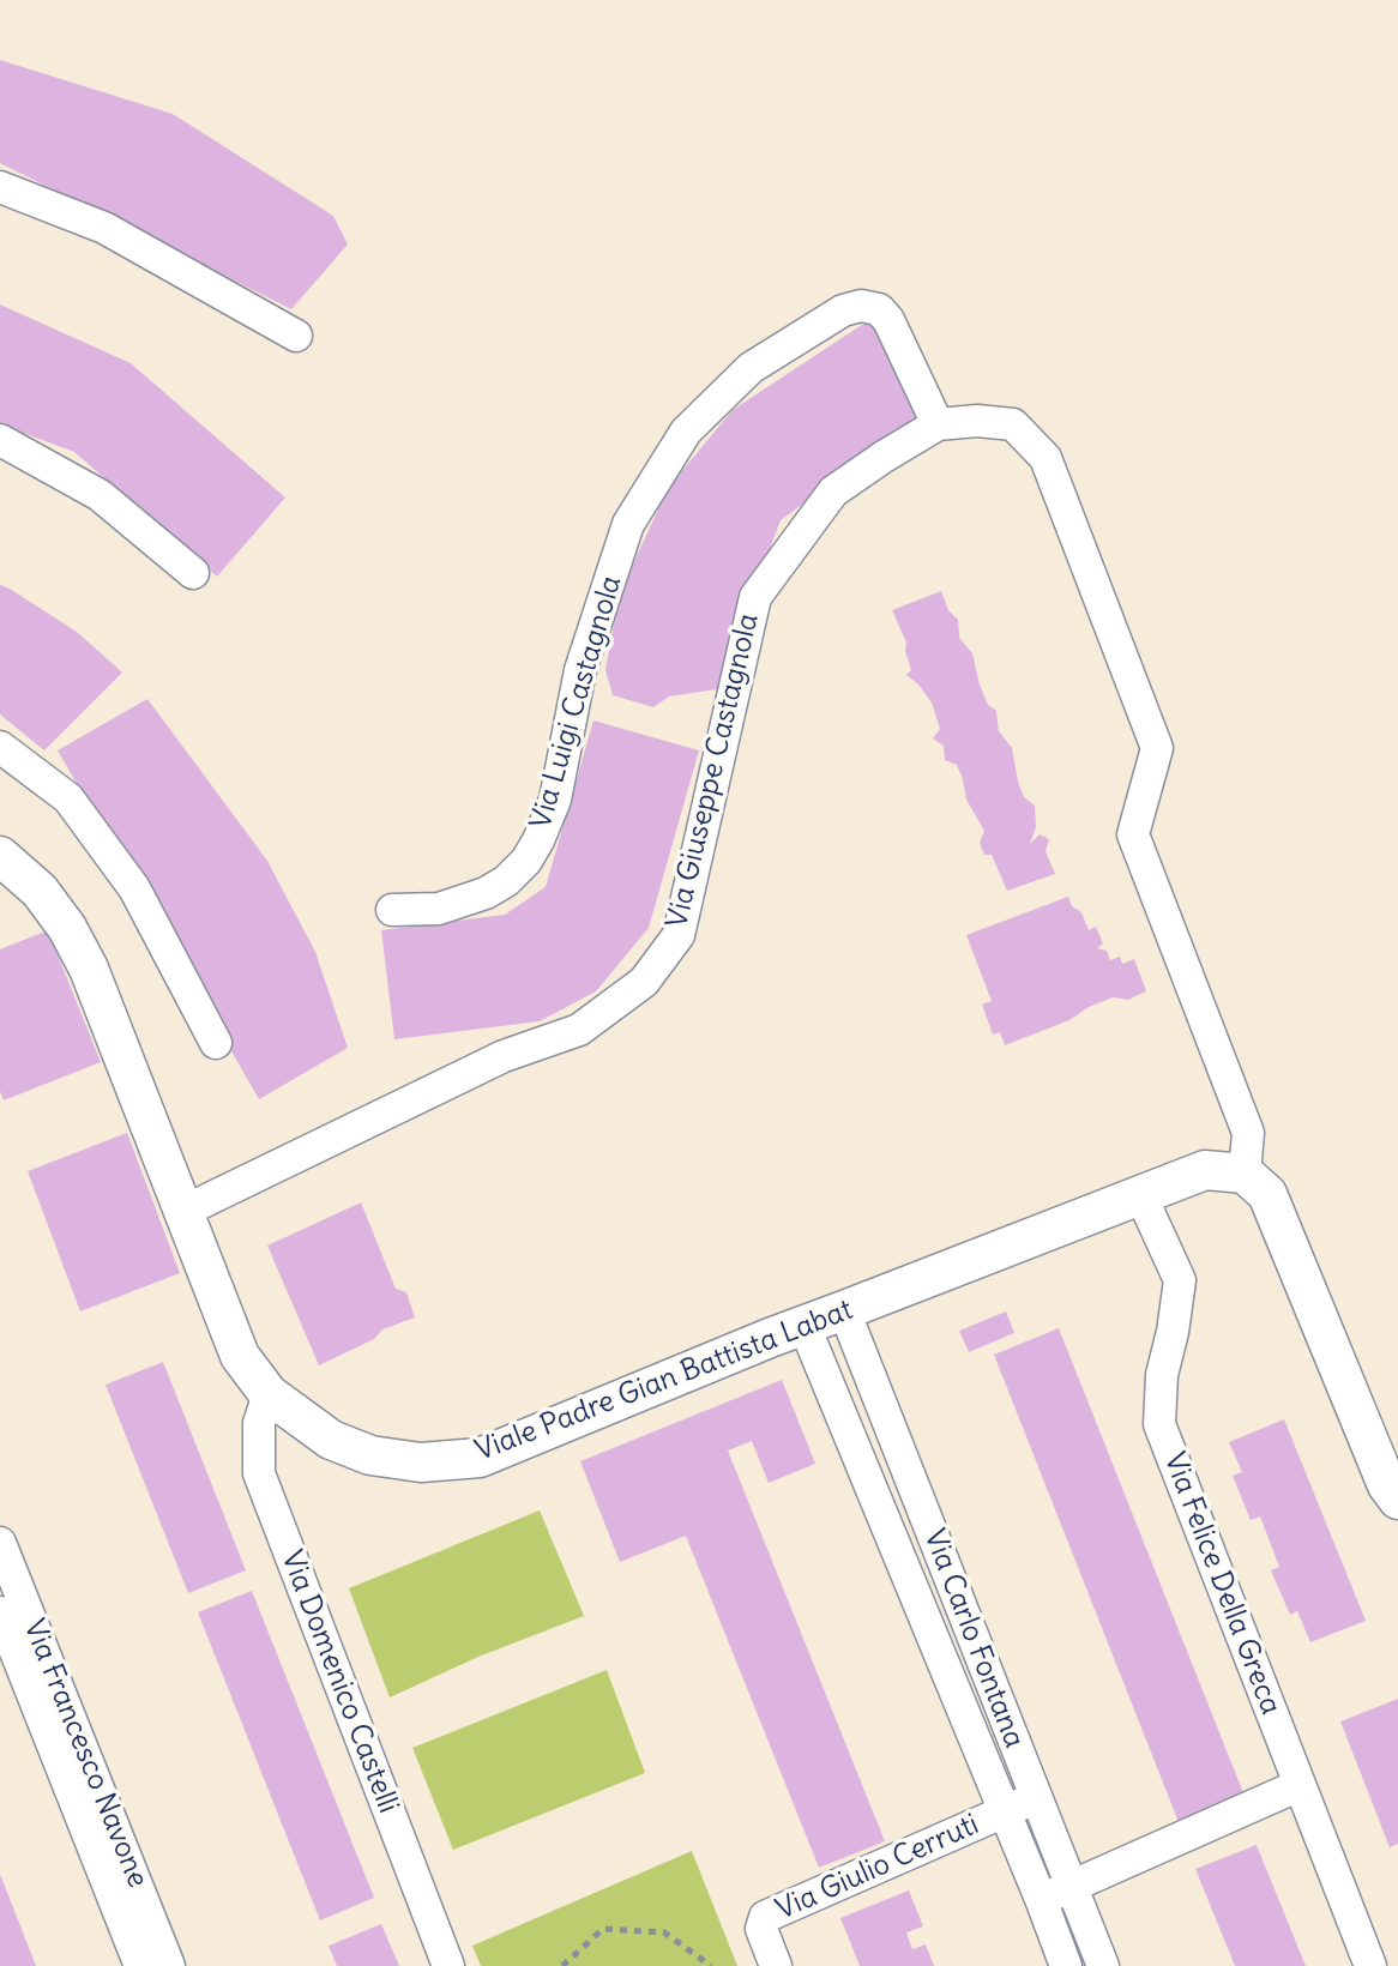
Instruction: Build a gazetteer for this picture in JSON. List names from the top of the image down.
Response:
{
  "streets": {
    "street": [
      "Via Luigi Castagnola",
      "Via Giuseppe Castagnola",
      "Viale Padre Gian Battista Labat",
      "Via Felice Della Greca",
      "Via Carlo Fontana",
      "Via Domenico Castelli",
      "Via Francesco Navone",
      "Via Giulio Cerruti"
    ]
  },
  "crossings": [
    ["Via Luigi Castagnola", "Via Giuseppe Castagnola"],
    ["Via Giuseppe Castagnola", "Viale Padre Gian Battista Labat"],
    ["Viale Padre Gian Battista Labat", "Via Felice Della Greca"],
    ["Viale Padre Gian Battista Labat", "Via Carlo Fontana"],
    ["Viale Padre Gian Battista Labat", "Via Domenico Castelli"],
    ["Via Carlo Fontana", "Via Giulio Cerruti"]
  ]
}
